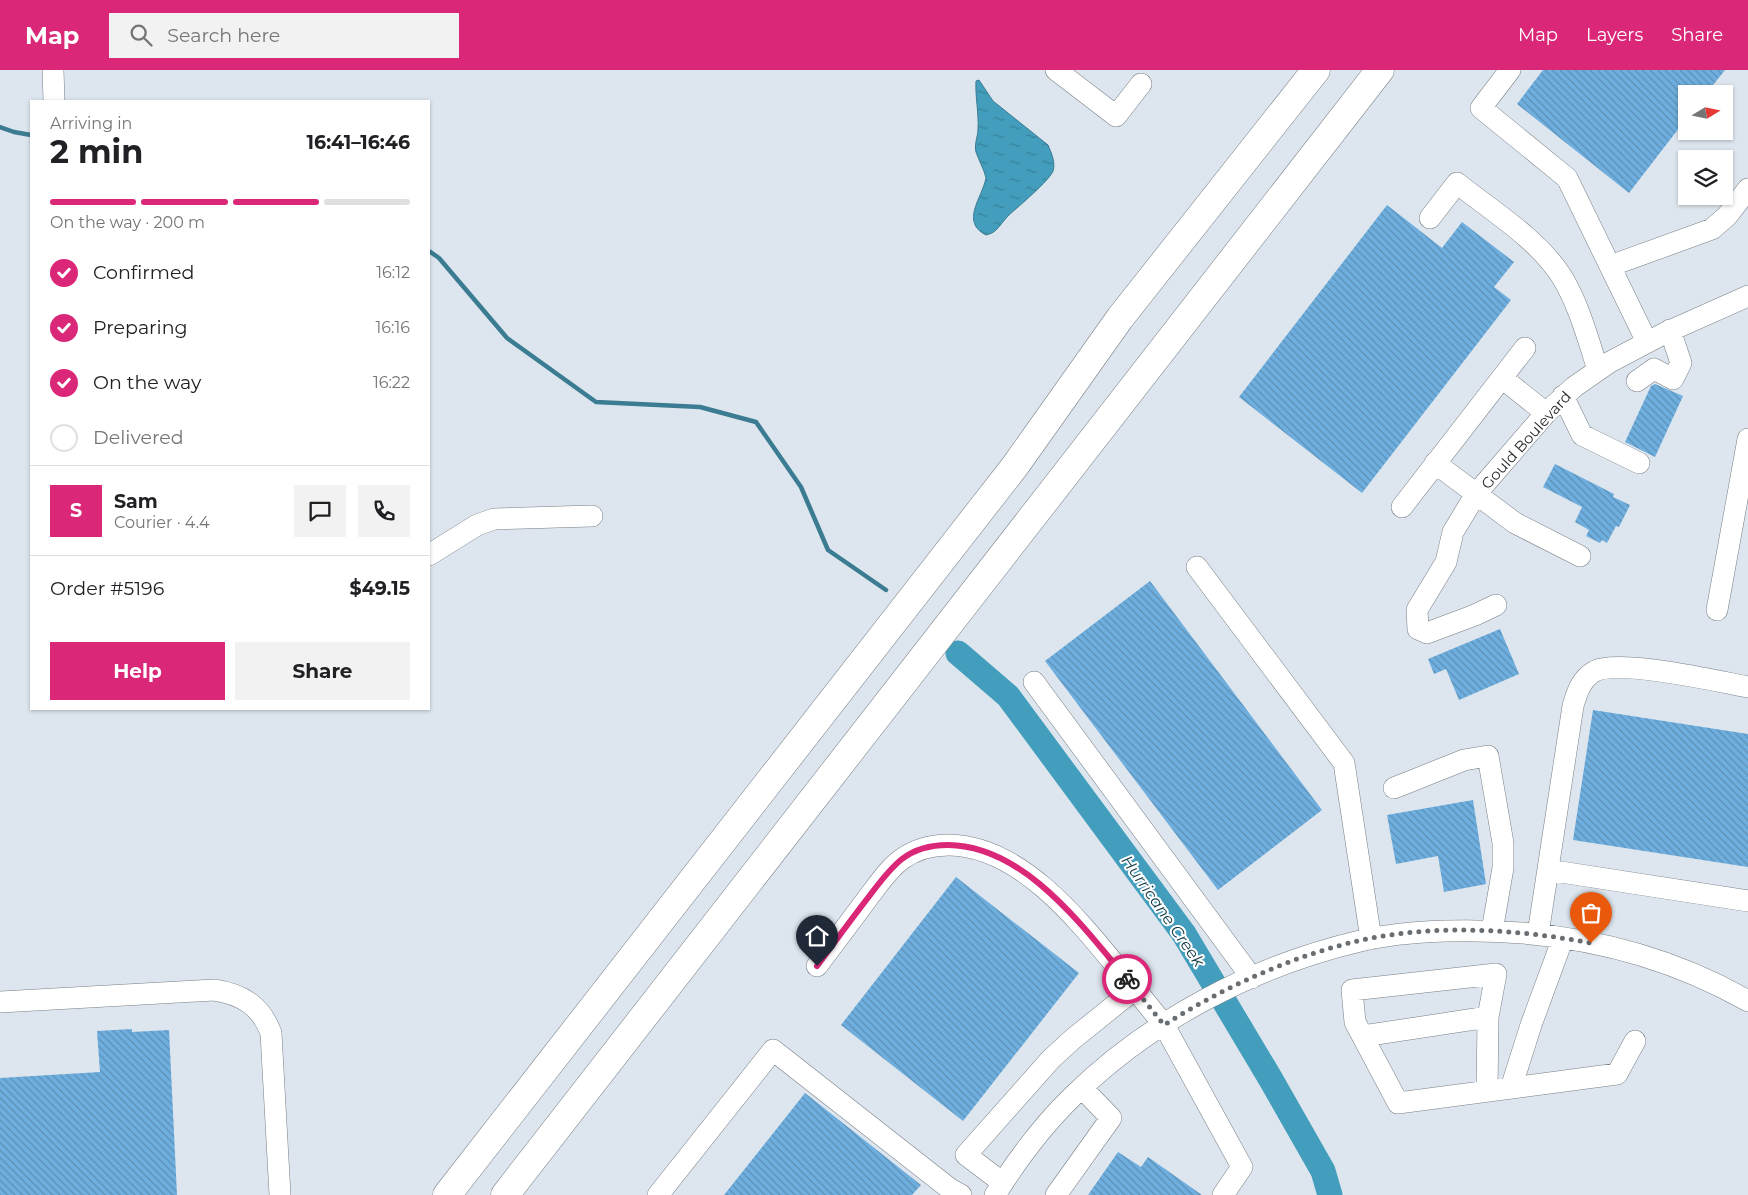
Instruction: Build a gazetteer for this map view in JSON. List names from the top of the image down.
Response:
{
  "streets": {
    "street": ["Gould Boulevard"]
  },
  "water": ["Hurricane Creek"],
  "north": "right",
  "page": {
    "header": "Map",
    "search": "Search here",
    "nav": ["Map", "Layers", "Share"],
    "heading": ["2 min", "Arriving in", "16:41–16:46"],
    "panel": [
      "Sam",
      "Courier · 4.4",
      "Order #5196",
      "$49.15"
    ],
    "bar": "On the way · 200 m",
    "list": [
      ["Confirmed", "16:12"],
      ["Preparing", "16:16"],
      ["On the way", "16:22"],
      "Delivered"
    ],
    "round": "S",
    "buttons": ["Help", "Share"]
  }
}
